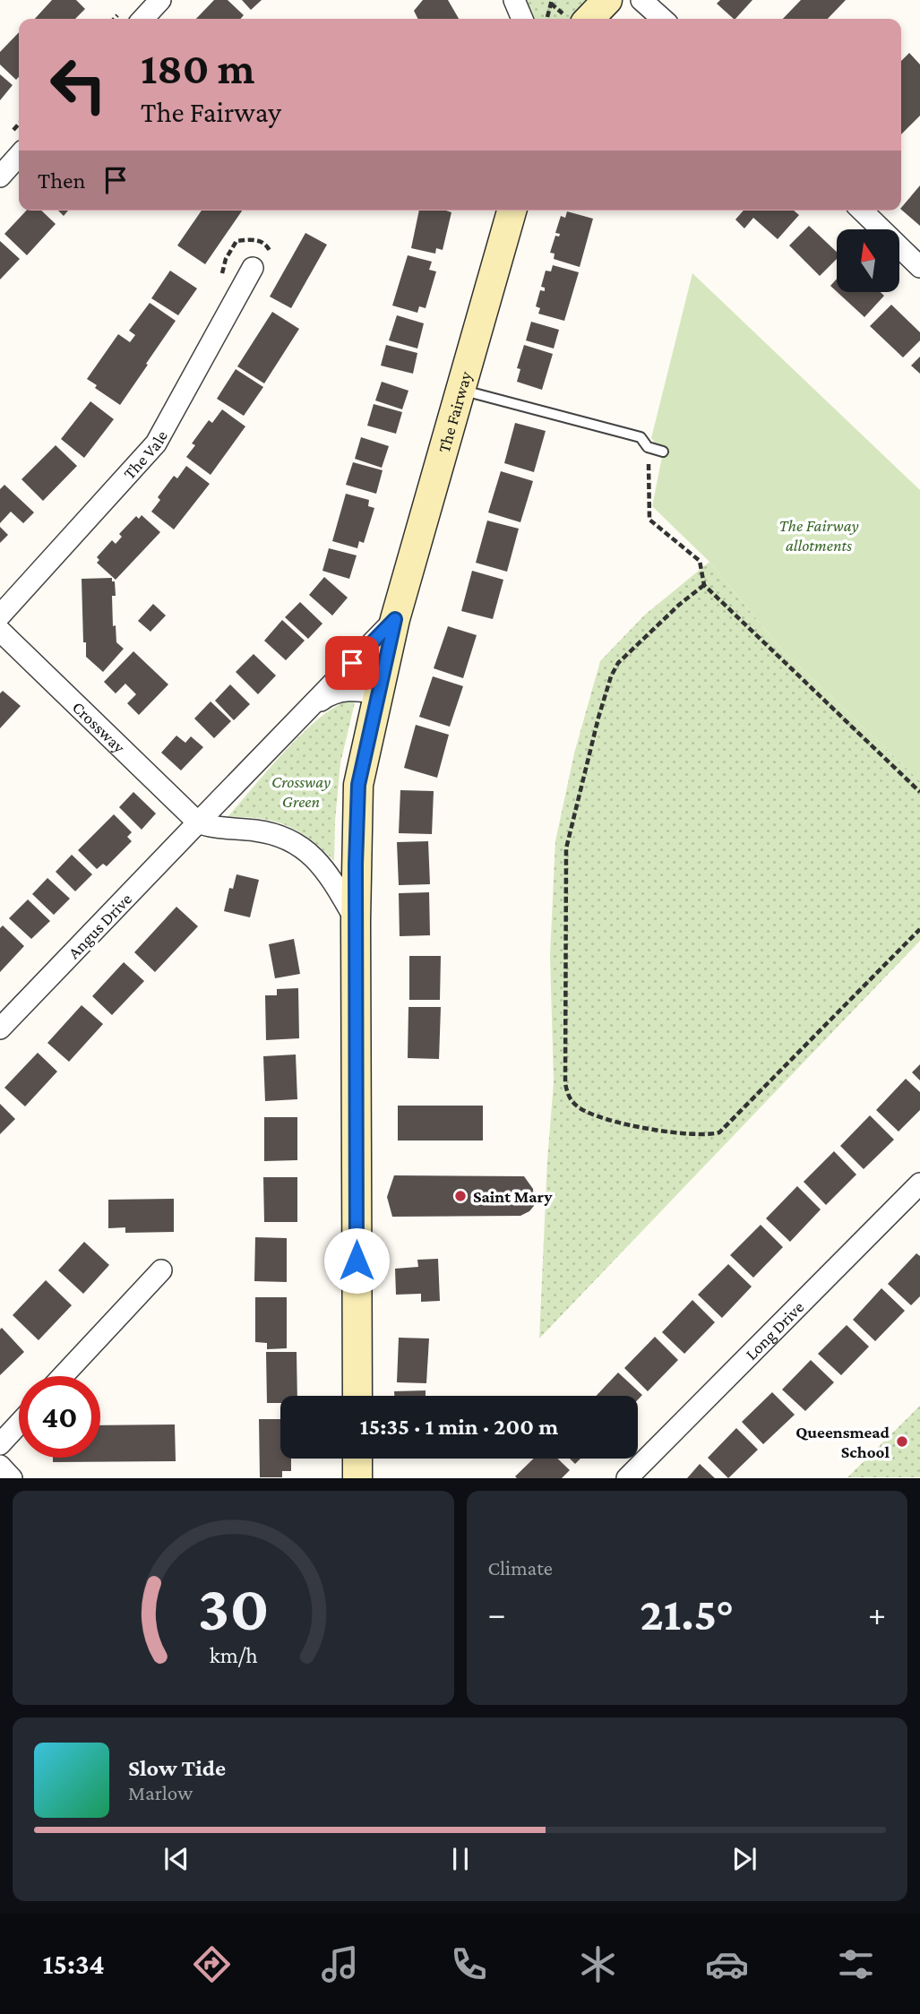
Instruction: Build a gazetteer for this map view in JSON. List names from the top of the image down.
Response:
{
  "streets": {
    "street": [
      "The Fairway",
      "The Vale",
      "Crossway",
      "Angus Drive",
      "Long Drive"
    ]
  },
  "crossings": [
    ["The Fairway", "Crossway"],
    ["The Fairway", "Angus Drive"],
    ["Crossway", "Angus Drive"]
  ],
  "parks": ["The Fairway allotments", "Crossway Green"],
  "places": ["Saint Mary", "Queensmead School"],
  "north": "top",
  "page": {
    "turn": ["180 m", "The Fairway"],
    "then": "Then",
    "limit": "40",
    "trip": "15:35 · 1 min · 200 m",
    "tile": "Climate",
    "heat": ["−", "21.5°", "+"],
    "song": ["Slow Tide", "Marlow"],
    "tabs": "15:34",
    "gauge": ["30", "km/h"]
  }
}
